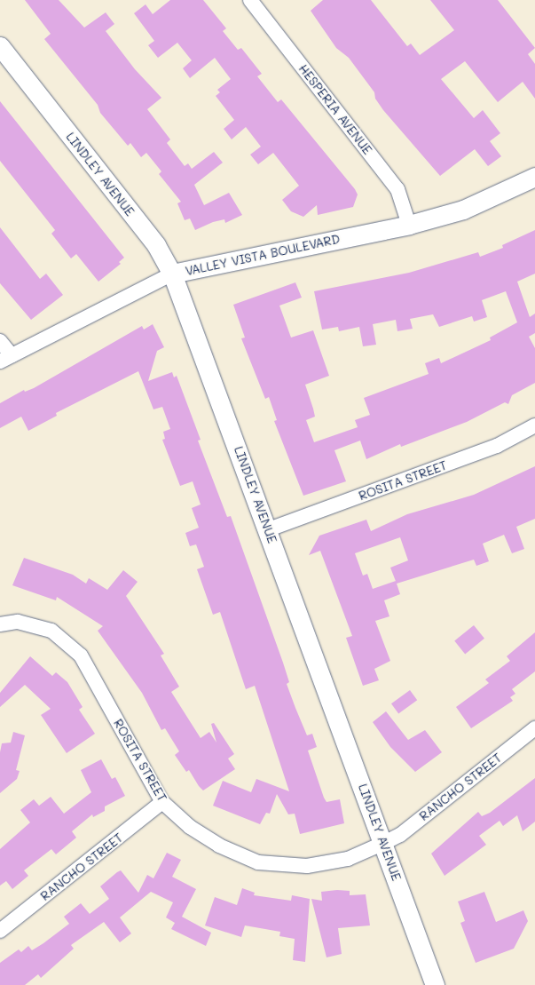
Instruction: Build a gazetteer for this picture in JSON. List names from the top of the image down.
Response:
{
  "streets": {
    "street": [
      "HESPERIA AVENUE",
      "LINDLEY AVENUE",
      "VALLEY VISTA BOULEVARD",
      "ROSITA STREET",
      "RANCHO STREET"
    ]
  },
  "crossings": [
    ["HESPERIA AVENUE", "VALLEY VISTA BOULEVARD"],
    ["LINDLEY AVENUE", "VALLEY VISTA BOULEVARD"],
    ["LINDLEY AVENUE", "ROSITA STREET"],
    ["LINDLEY AVENUE", "RANCHO STREET"],
    ["ROSITA STREET", "RANCHO STREET"]
  ]
}
